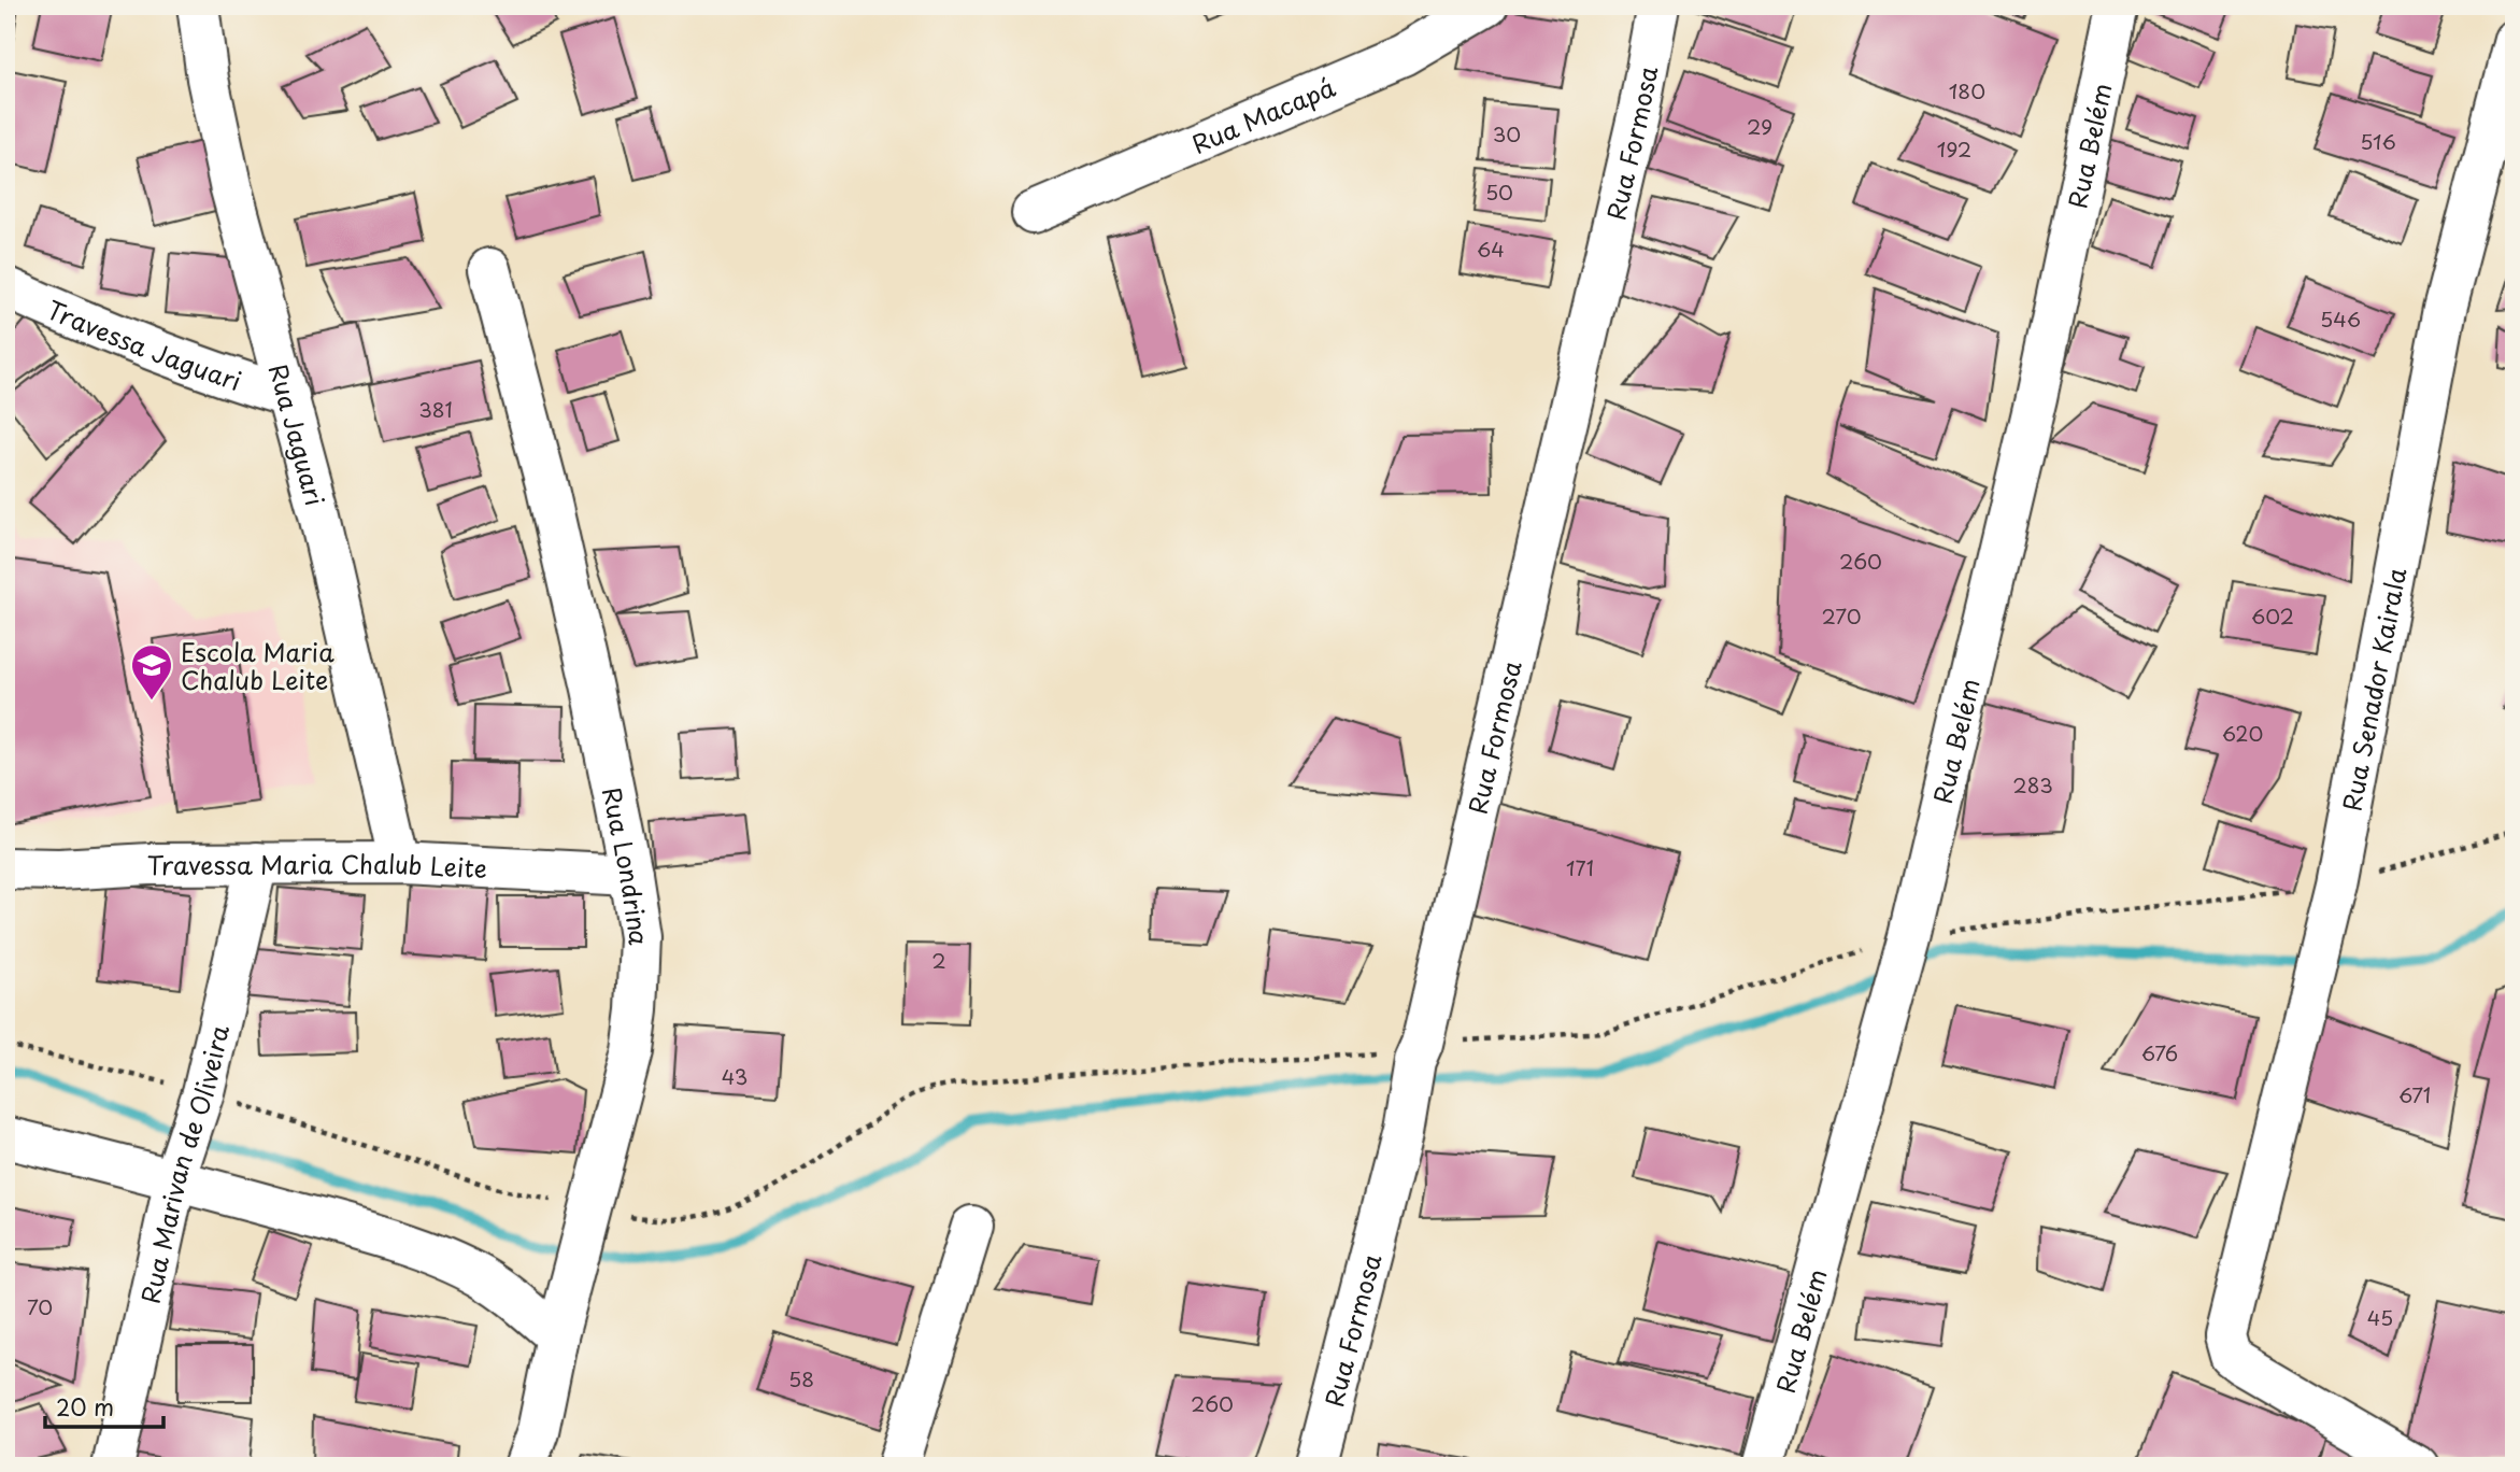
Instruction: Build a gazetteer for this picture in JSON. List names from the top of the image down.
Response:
{
  "streets": {
    "street": [
      "Rua Macapá",
      "Rua Formosa",
      "Rua Belém",
      "Travessa Jaguari",
      "Rua Jaguari",
      "Rua Senador Kairala",
      "Travessa Maria Chalub Leite",
      "Rua Londrina",
      "Rua Marivan de Oliveira"
    ]
  },
  "crossings": [
    ["Travessa Jaguari", "Rua Jaguari"],
    ["Rua Jaguari", "Travessa Maria Chalub Leite"],
    ["Travessa Maria Chalub Leite", "Rua Londrina"],
    ["Travessa Maria Chalub Leite", "Rua Marivan de Oliveira"]
  ],
  "places": {
    "school or university": ["Escola Maria Chalub Leite"]
  },
  "house_numbers": [
    "180",
    "29",
    "30",
    "516",
    "192",
    "50",
    "64",
    "546",
    "381",
    "260",
    "270",
    "602",
    "620",
    "283",
    "171",
    "2",
    "676",
    "43",
    "671",
    "70",
    "45",
    "58",
    "260"
  ],
  "scale_bar": "20 m"
}
